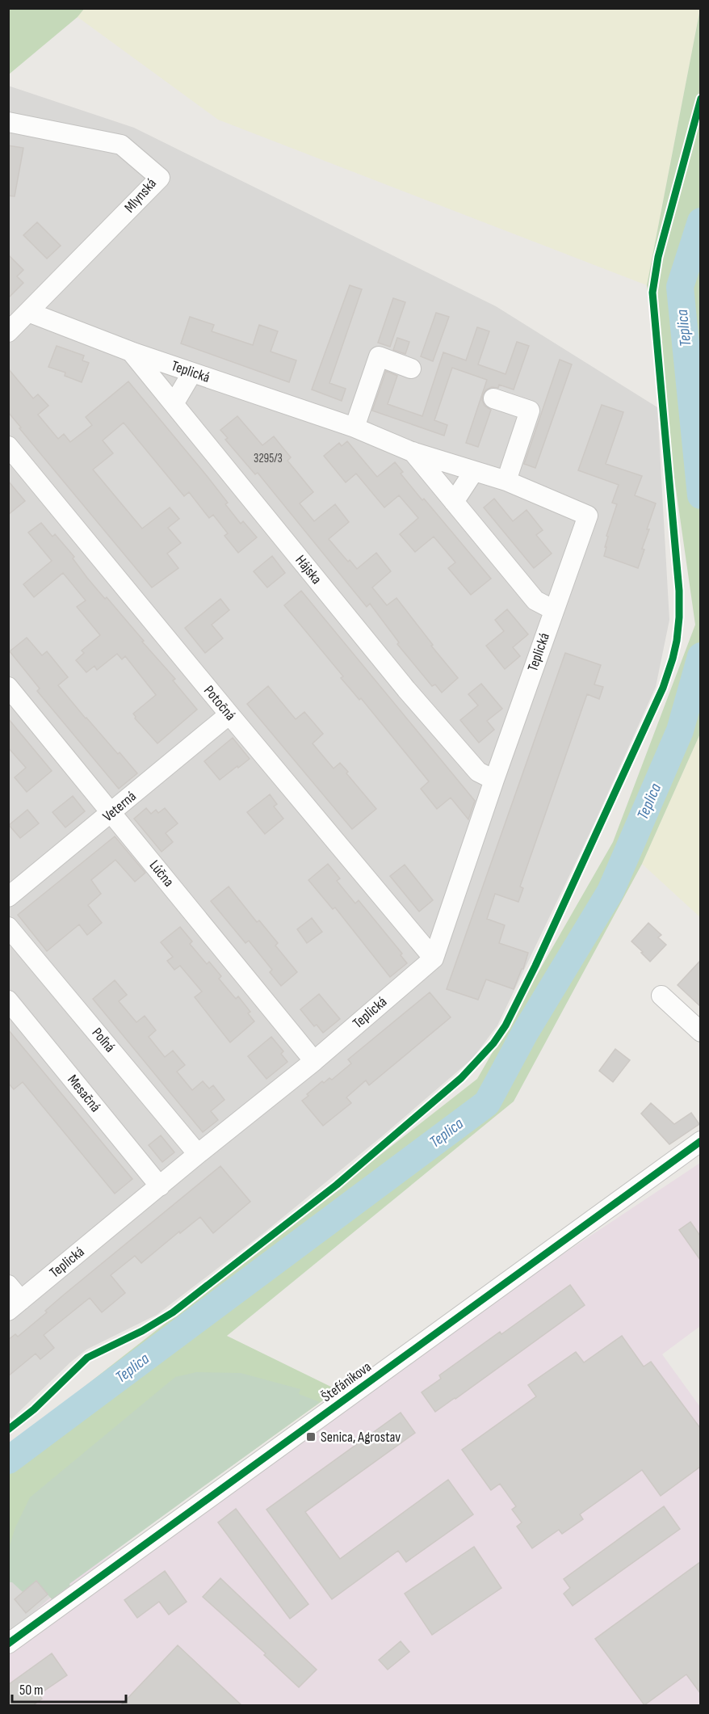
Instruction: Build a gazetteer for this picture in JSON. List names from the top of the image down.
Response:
{
  "streets": {
    "street": [
      "Mlynská",
      "Teplická",
      "Hájska",
      "Potočná",
      "Veterná",
      "Lúčna",
      "Poľná",
      "Mesačná",
      "Štefánikova"
    ]
  },
  "crossings": [
    ["Mlynská", "Teplická"],
    ["Teplická", "Hájska"],
    ["Teplická", "Potočná"],
    ["Teplická", "Lúčna"],
    ["Teplická", "Poľná"],
    ["Teplická", "Mesačná"],
    ["Potočná", "Veterná"],
    ["Veterná", "Lúčna"]
  ],
  "water": ["Teplica"],
  "places": {
    "transit": ["Senica, Agrostav"]
  },
  "house_numbers": ["3295/3"],
  "scale_bar": "50 m"
}
